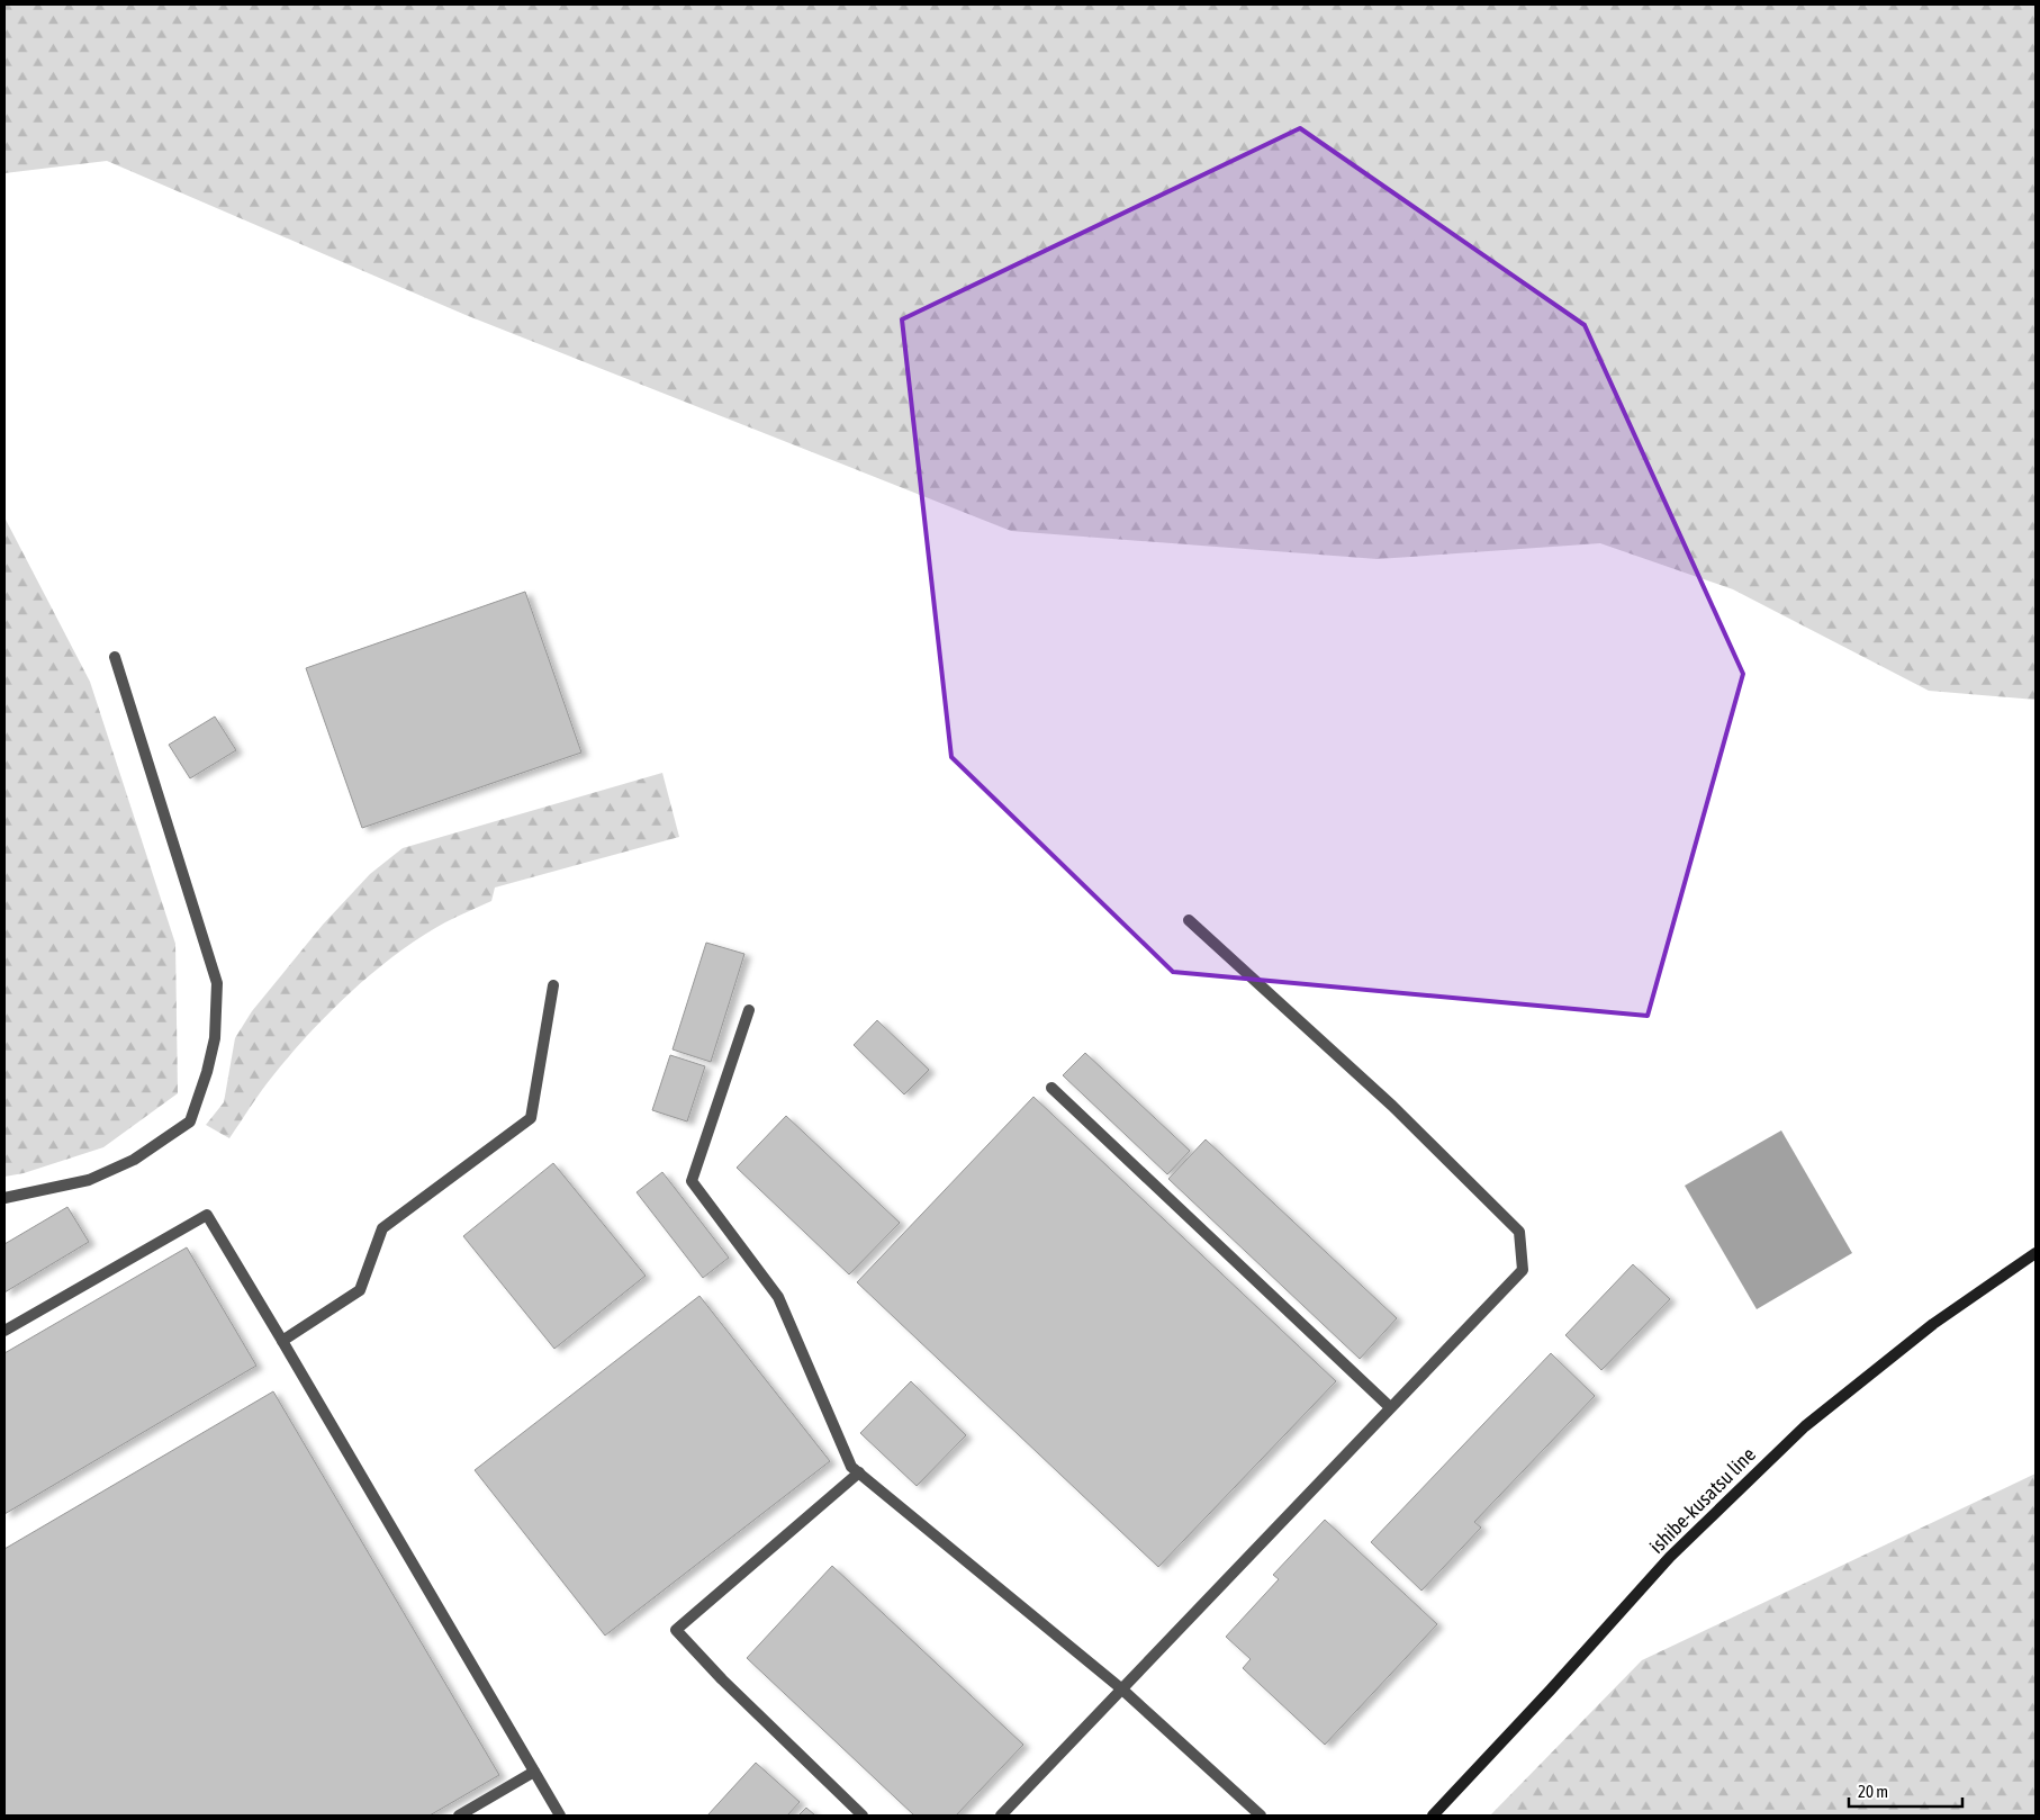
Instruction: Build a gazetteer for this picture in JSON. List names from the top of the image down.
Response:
{
  "streets": {
    "main road": ["ishibe-kusatsu line"]
  },
  "scale_bar": "20 m"
}
